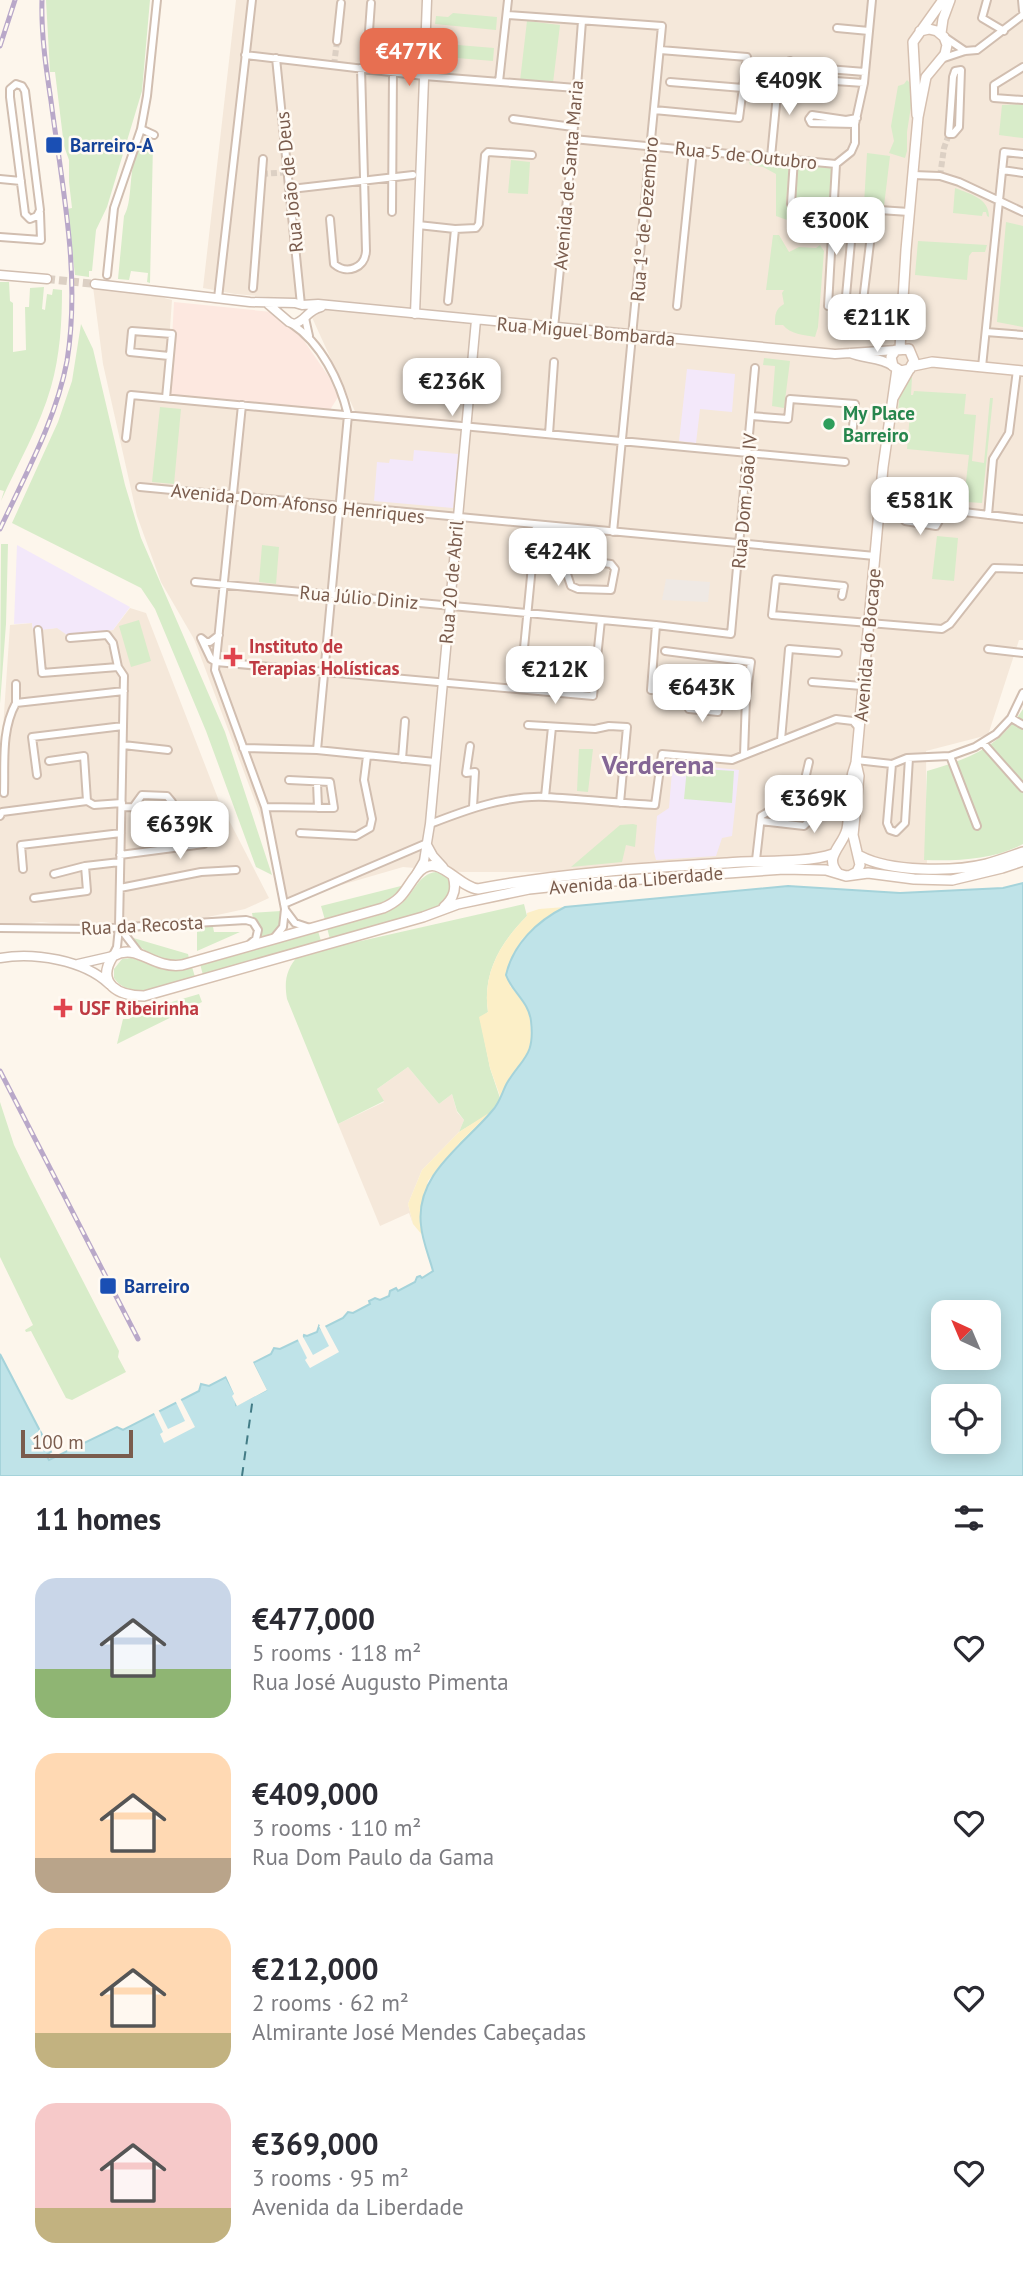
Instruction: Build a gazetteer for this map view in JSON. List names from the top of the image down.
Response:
{
  "streets": {
    "main road": ["Rua Miguel Bombarda", "Avenida do Bocage", "Avenida da Liberdade"],
    "street": [
      "Rua 5 de Outubro",
      "Avenida de Santa Maria",
      "Rua João de Deus",
      "Rua 1º de Dezembro",
      "Rua Dom João IV",
      "Avenida Dom Afonso Henriques",
      "Rua 20 de Abril",
      "Rua Júlio Diniz",
      "Rua da Recosta"
    ]
  },
  "crossings": [
    ["Rua 5 de Outubro", "Avenida de Santa Maria"],
    ["Rua 5 de Outubro", "Rua 1º de Dezembro"],
    ["Avenida de Santa Maria", "Rua 1º de Dezembro"],
    ["Avenida de Santa Maria", "Rua Miguel Bombarda"],
    ["Rua João de Deus", "Rua Miguel Bombarda"],
    ["Rua 1º de Dezembro", "Rua Miguel Bombarda"],
    ["Rua 1º de Dezembro", "Avenida Dom Afonso Henriques"],
    ["Rua Miguel Bombarda", "Rua 20 de Abril"],
    ["Rua Miguel Bombarda", "Avenida do Bocage"],
    ["Rua Dom João IV", "Avenida Dom Afonso Henriques"],
    ["Rua Dom João IV", "Rua Júlio Diniz"],
    ["Avenida Dom Afonso Henriques", "Rua 20 de Abril"],
    ["Avenida Dom Afonso Henriques", "Avenida do Bocage"],
    ["Rua 20 de Abril", "Rua Júlio Diniz"],
    ["Rua 20 de Abril", "Avenida da Liberdade"],
    ["Avenida do Bocage", "Avenida da Liberdade"],
    ["Avenida da Liberdade", "Rua da Recosta"]
  ],
  "districts": ["Verderena"],
  "places": {
    "transit": ["Barreiro-A", "Barreiro"],
    "other": ["My Place Barreiro"],
    "health": ["Instituto de Terapias Holísticas", "USF Ribeirinha"]
  },
  "scale_bar": "100 m",
  "north": "top left",
  "page": {
    "price": [
      "€477K",
      "€409K",
      "€300K",
      "€211K",
      "€236K",
      "€581K",
      "€424K",
      "€212K",
      "€643K",
      "€369K",
      "€639K"
    ],
    "scale": "100 m",
    "heading": "11 homes",
    "list": [
      {
        "name": "€477,000",
        "note": "5 rooms · 118 m² · Rua José Augusto Pimenta"
      },
      {
        "name": "€409,000",
        "note": "3 rooms · 110 m² · Rua Dom Paulo da Gama"
      },
      {
        "name": "€212,000",
        "note": "2 rooms · 62 m² · Almirante José Mendes Cabeçadas"
      },
      {
        "name": "€369,000",
        "note": "3 rooms · 95 m² · Avenida da Liberdade"
      }
    ]
  }
}
